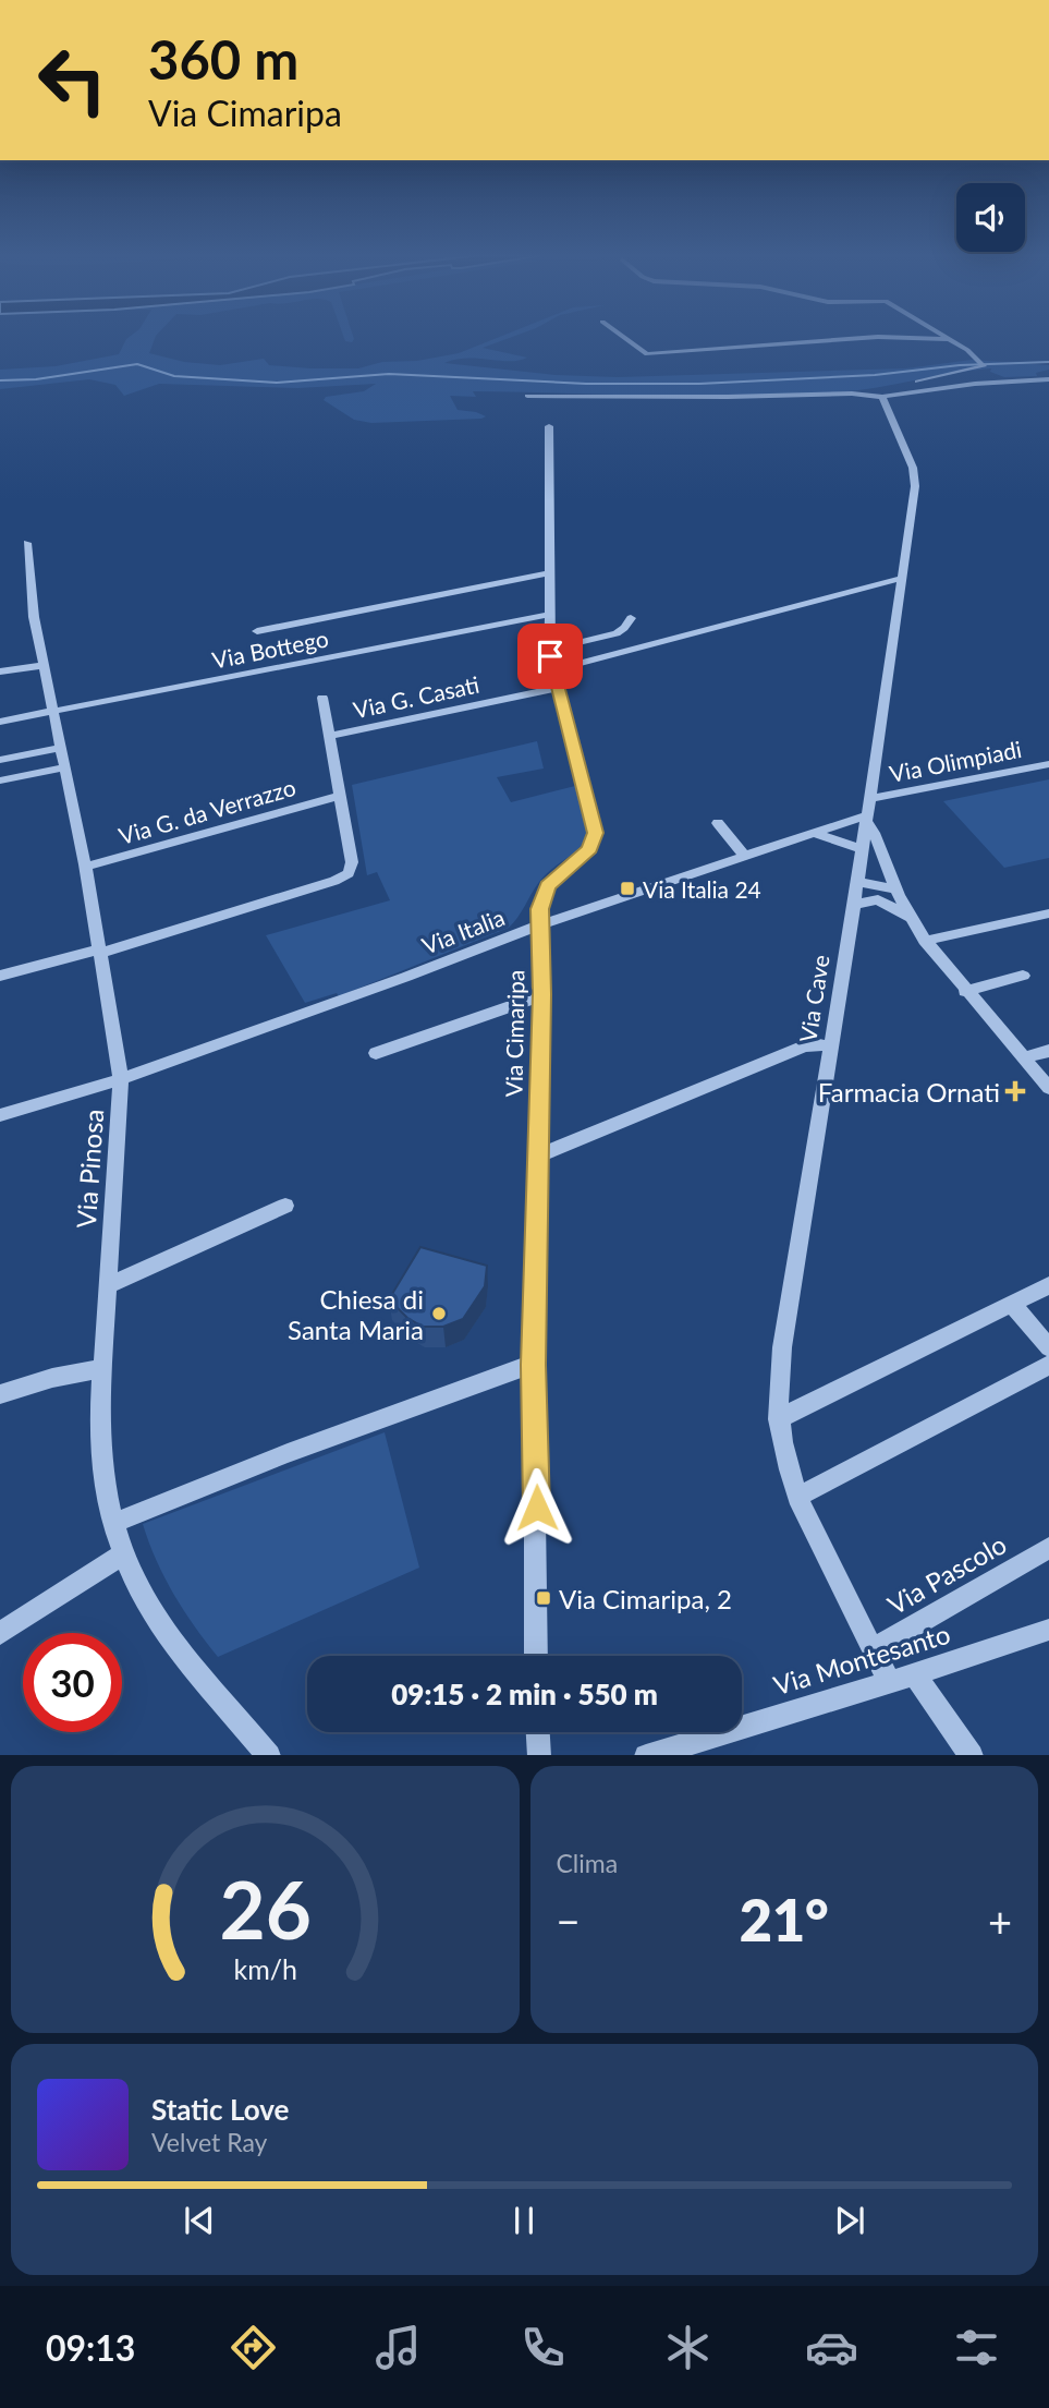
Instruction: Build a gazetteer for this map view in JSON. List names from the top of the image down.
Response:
{
  "streets": {
    "street": [
      "Via Bottego",
      "Via G. Casati",
      "Via Olimpiadi",
      "Via G. da Verrazzo",
      "Via Italia",
      "Via Cave",
      "Via Cimaripa",
      "Via Pinosa",
      "Via Pascolo",
      "Via Montesanto"
    ]
  },
  "crossings": [
    ["Via Bottego", "Via Cimaripa"],
    ["Via Bottego", "Via Pinosa"],
    ["Via G. Casati", "Via Cimaripa"],
    ["Via Olimpiadi", "Via Cave"],
    ["Via G. da Verrazzo", "Via Pinosa"],
    ["Via Italia", "Via Cave"],
    ["Via Italia", "Via Cimaripa"],
    ["Via Italia", "Via Pinosa"],
    ["Via Cave", "Via Pascolo"],
    ["Via Cave", "Via Montesanto"]
  ],
  "places": {
    "transit": ["Via Italia 24", "Via Cimaripa, 2"],
    "health": ["Farmacia Ornati"],
    "other": ["Chiesa di Santa Maria"]
  },
  "page": {
    "turn": ["360 m", "Via Cimaripa"],
    "limit": "30",
    "trip": "09:15 · 2 min · 550 m",
    "tile": "Clima",
    "heat": ["−", "21°", "+"],
    "song": ["Static Love", "Velvet Ray"],
    "tabs": "09:13",
    "gauge": ["26", "km/h"]
  }
}
